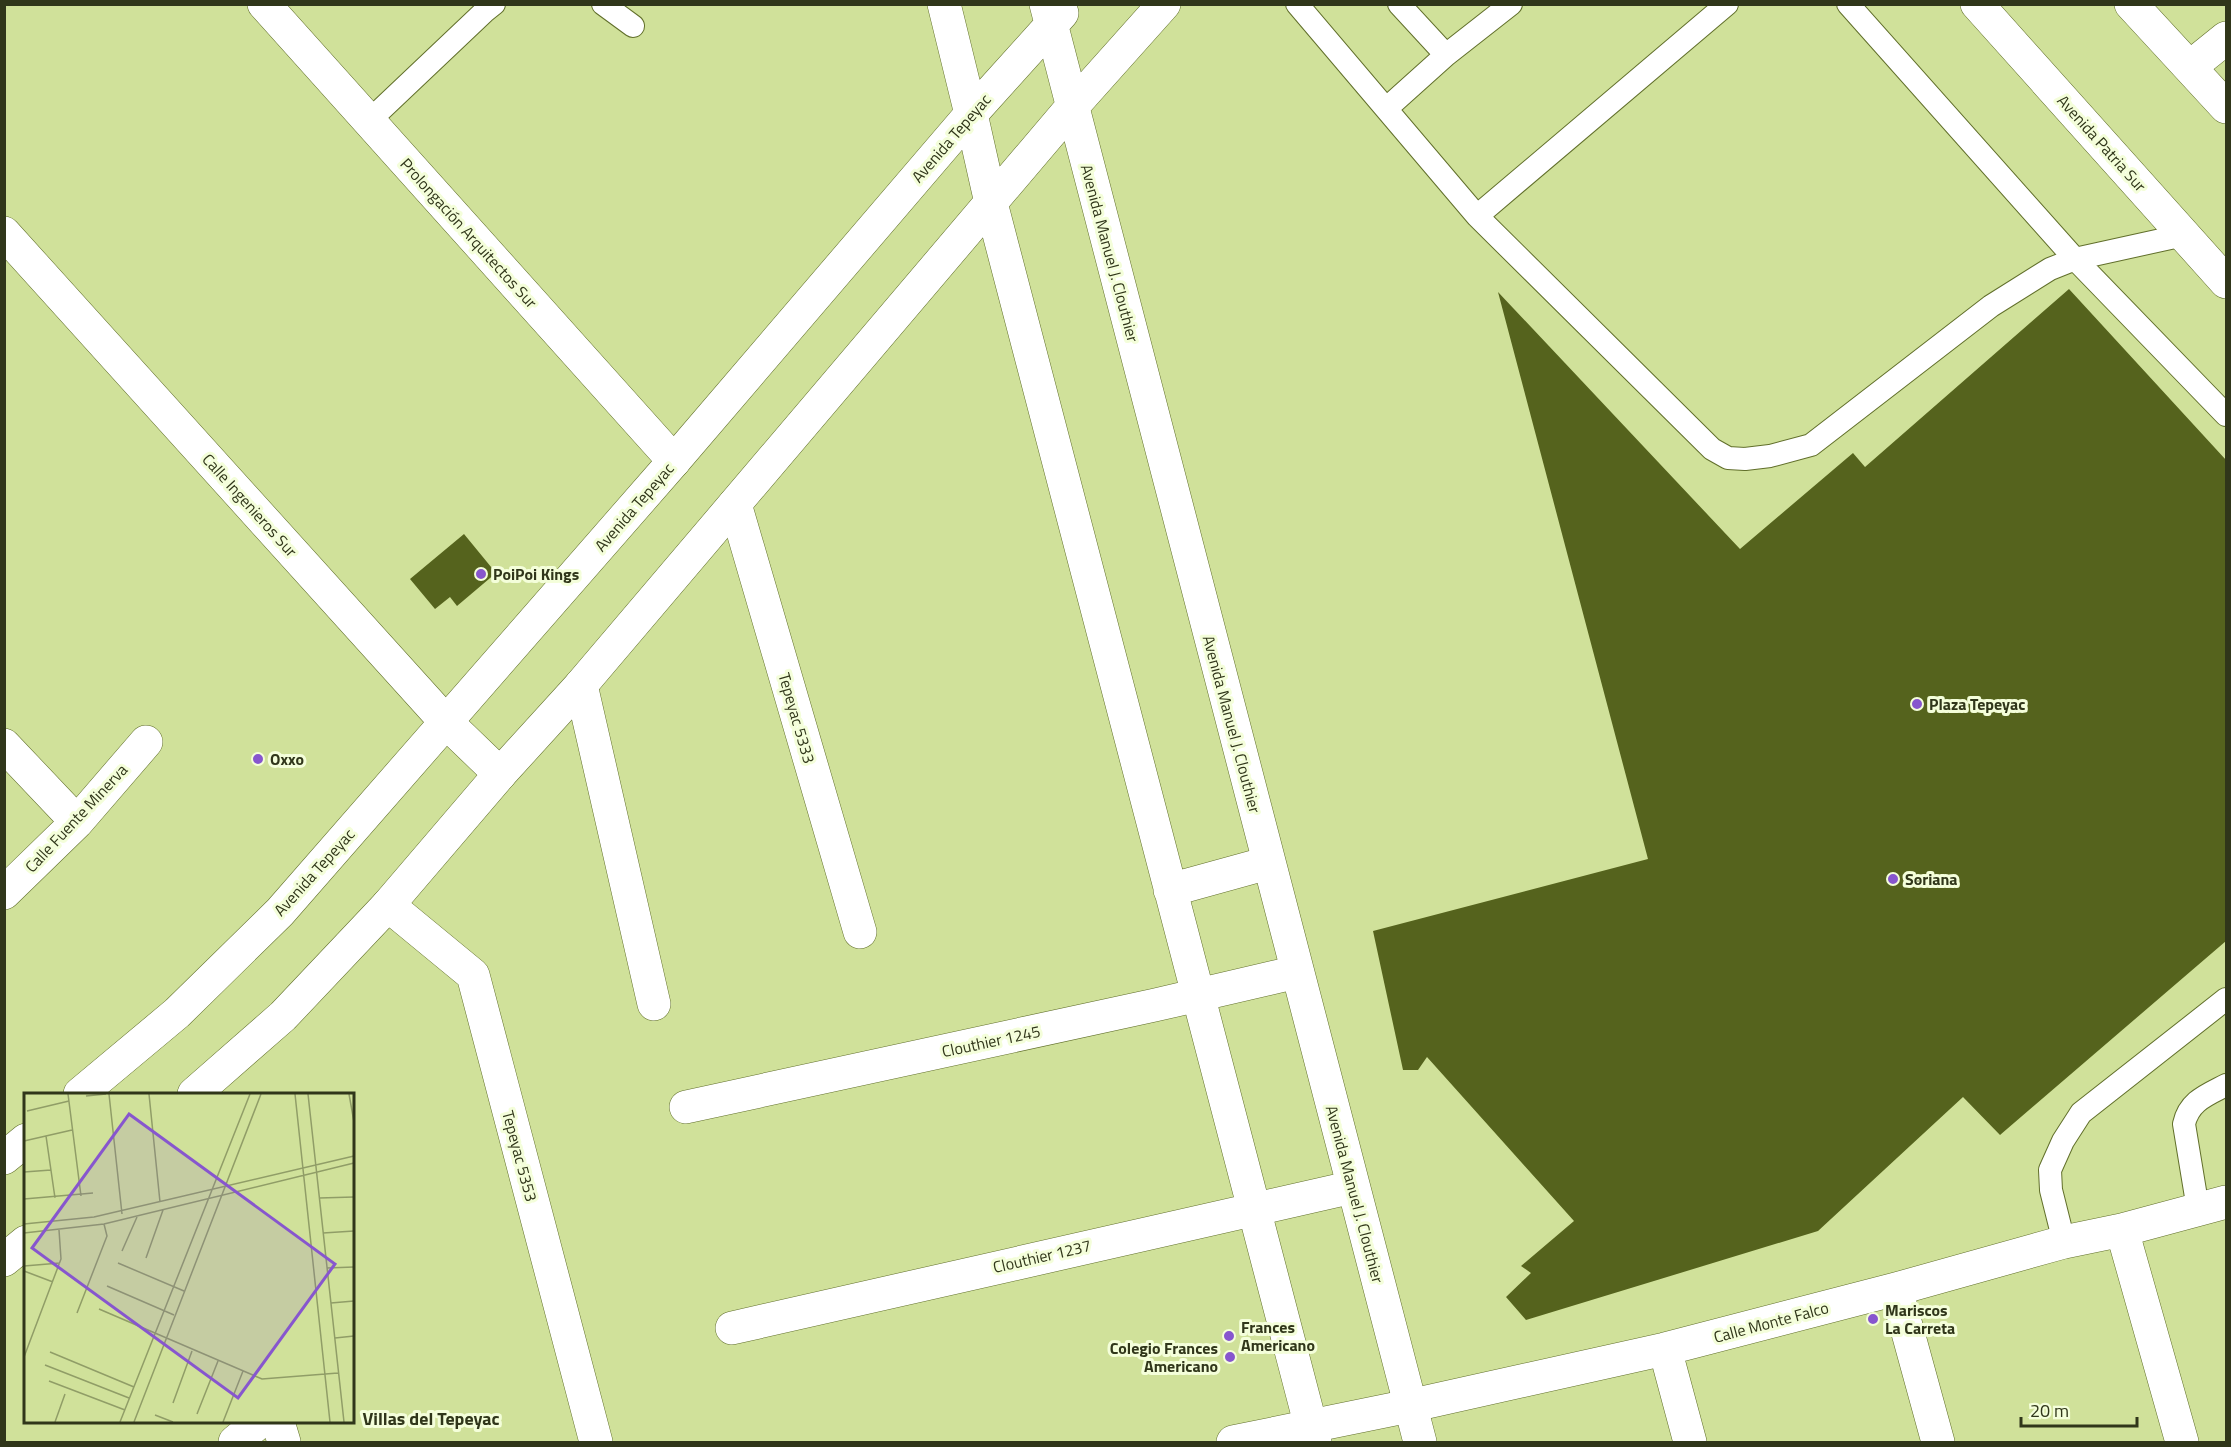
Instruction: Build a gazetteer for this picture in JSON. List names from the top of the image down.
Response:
{
  "streets": {
    "street": [
      "Avenida Tepeyac",
      "Avenida Patria Sur",
      "Prolongación Arquitectos Sur",
      "Avenida Manuel J. Clouthier",
      "Calle Ingenieros Sur",
      "Tepeyac 5333",
      "Calle Fuente Minerva",
      "Clouthier 1245",
      "Tepeyac 5353",
      "Clouthier 1237",
      "Calle Monte Falco"
    ]
  },
  "crossings": [
    ["Avenida Tepeyac", "Prolongación Arquitectos Sur"],
    ["Avenida Tepeyac", "Avenida Manuel J. Clouthier"],
    ["Avenida Tepeyac", "Calle Ingenieros Sur"],
    ["Avenida Manuel J. Clouthier", "Clouthier 1245"],
    ["Avenida Manuel J. Clouthier", "Clouthier 1237"],
    ["Avenida Manuel J. Clouthier", "Calle Monte Falco"]
  ],
  "districts": ["Villas del Tepeyac"],
  "places": [
    "PoiPoi Kings",
    "Plaza Tepeyac",
    "Oxxo",
    "Soriana",
    "Mariscos La Carreta",
    "Frances Americano",
    "Colegio Frances Americano"
  ],
  "scale_bar": "20 m"
}
